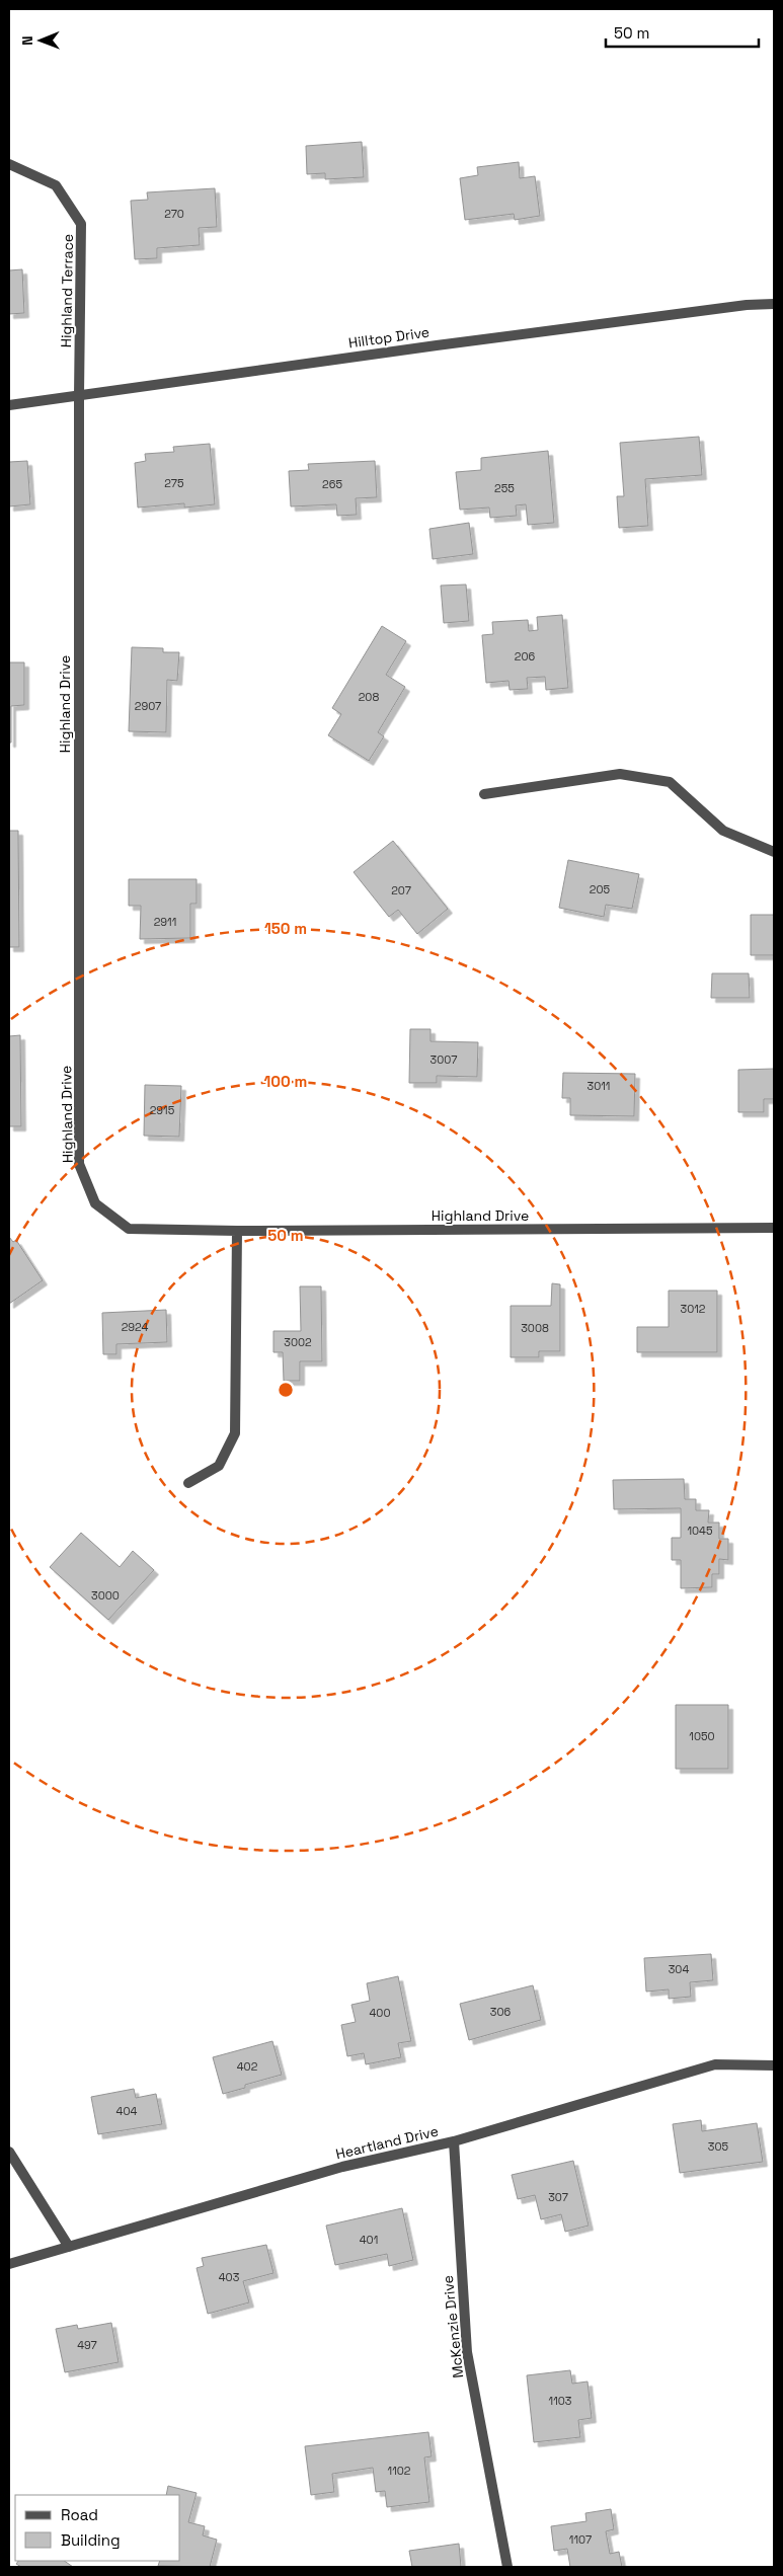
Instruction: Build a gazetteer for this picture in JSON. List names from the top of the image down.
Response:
{
  "streets": {
    "street": [
      "Highland Terrace",
      "Hilltop Drive",
      "Highland Drive",
      "Heartland Drive",
      "McKenzie Drive"
    ]
  },
  "crossings": [
    ["Highland Terrace", "Hilltop Drive"],
    ["Highland Terrace", "Highland Drive"],
    ["Hilltop Drive", "Highland Drive"],
    ["Heartland Drive", "McKenzie Drive"]
  ],
  "house_numbers": [
    "270",
    "275",
    "265",
    "255",
    "206",
    "208",
    "2907",
    "205",
    "207",
    "2911",
    "3007",
    "3011",
    "2915",
    "3012",
    "2924",
    "3008",
    "3002",
    "1045",
    "3000",
    "1050",
    "304",
    "306",
    "400",
    "402",
    "404",
    "305",
    "307",
    "401",
    "403",
    "497",
    "1103",
    "1102",
    "1107"
  ],
  "legend": ["Road", "Building"],
  "scale_bar": "50 m",
  "north": "left",
  "rings": ["150 m", "100 m", "50 m"]
}
